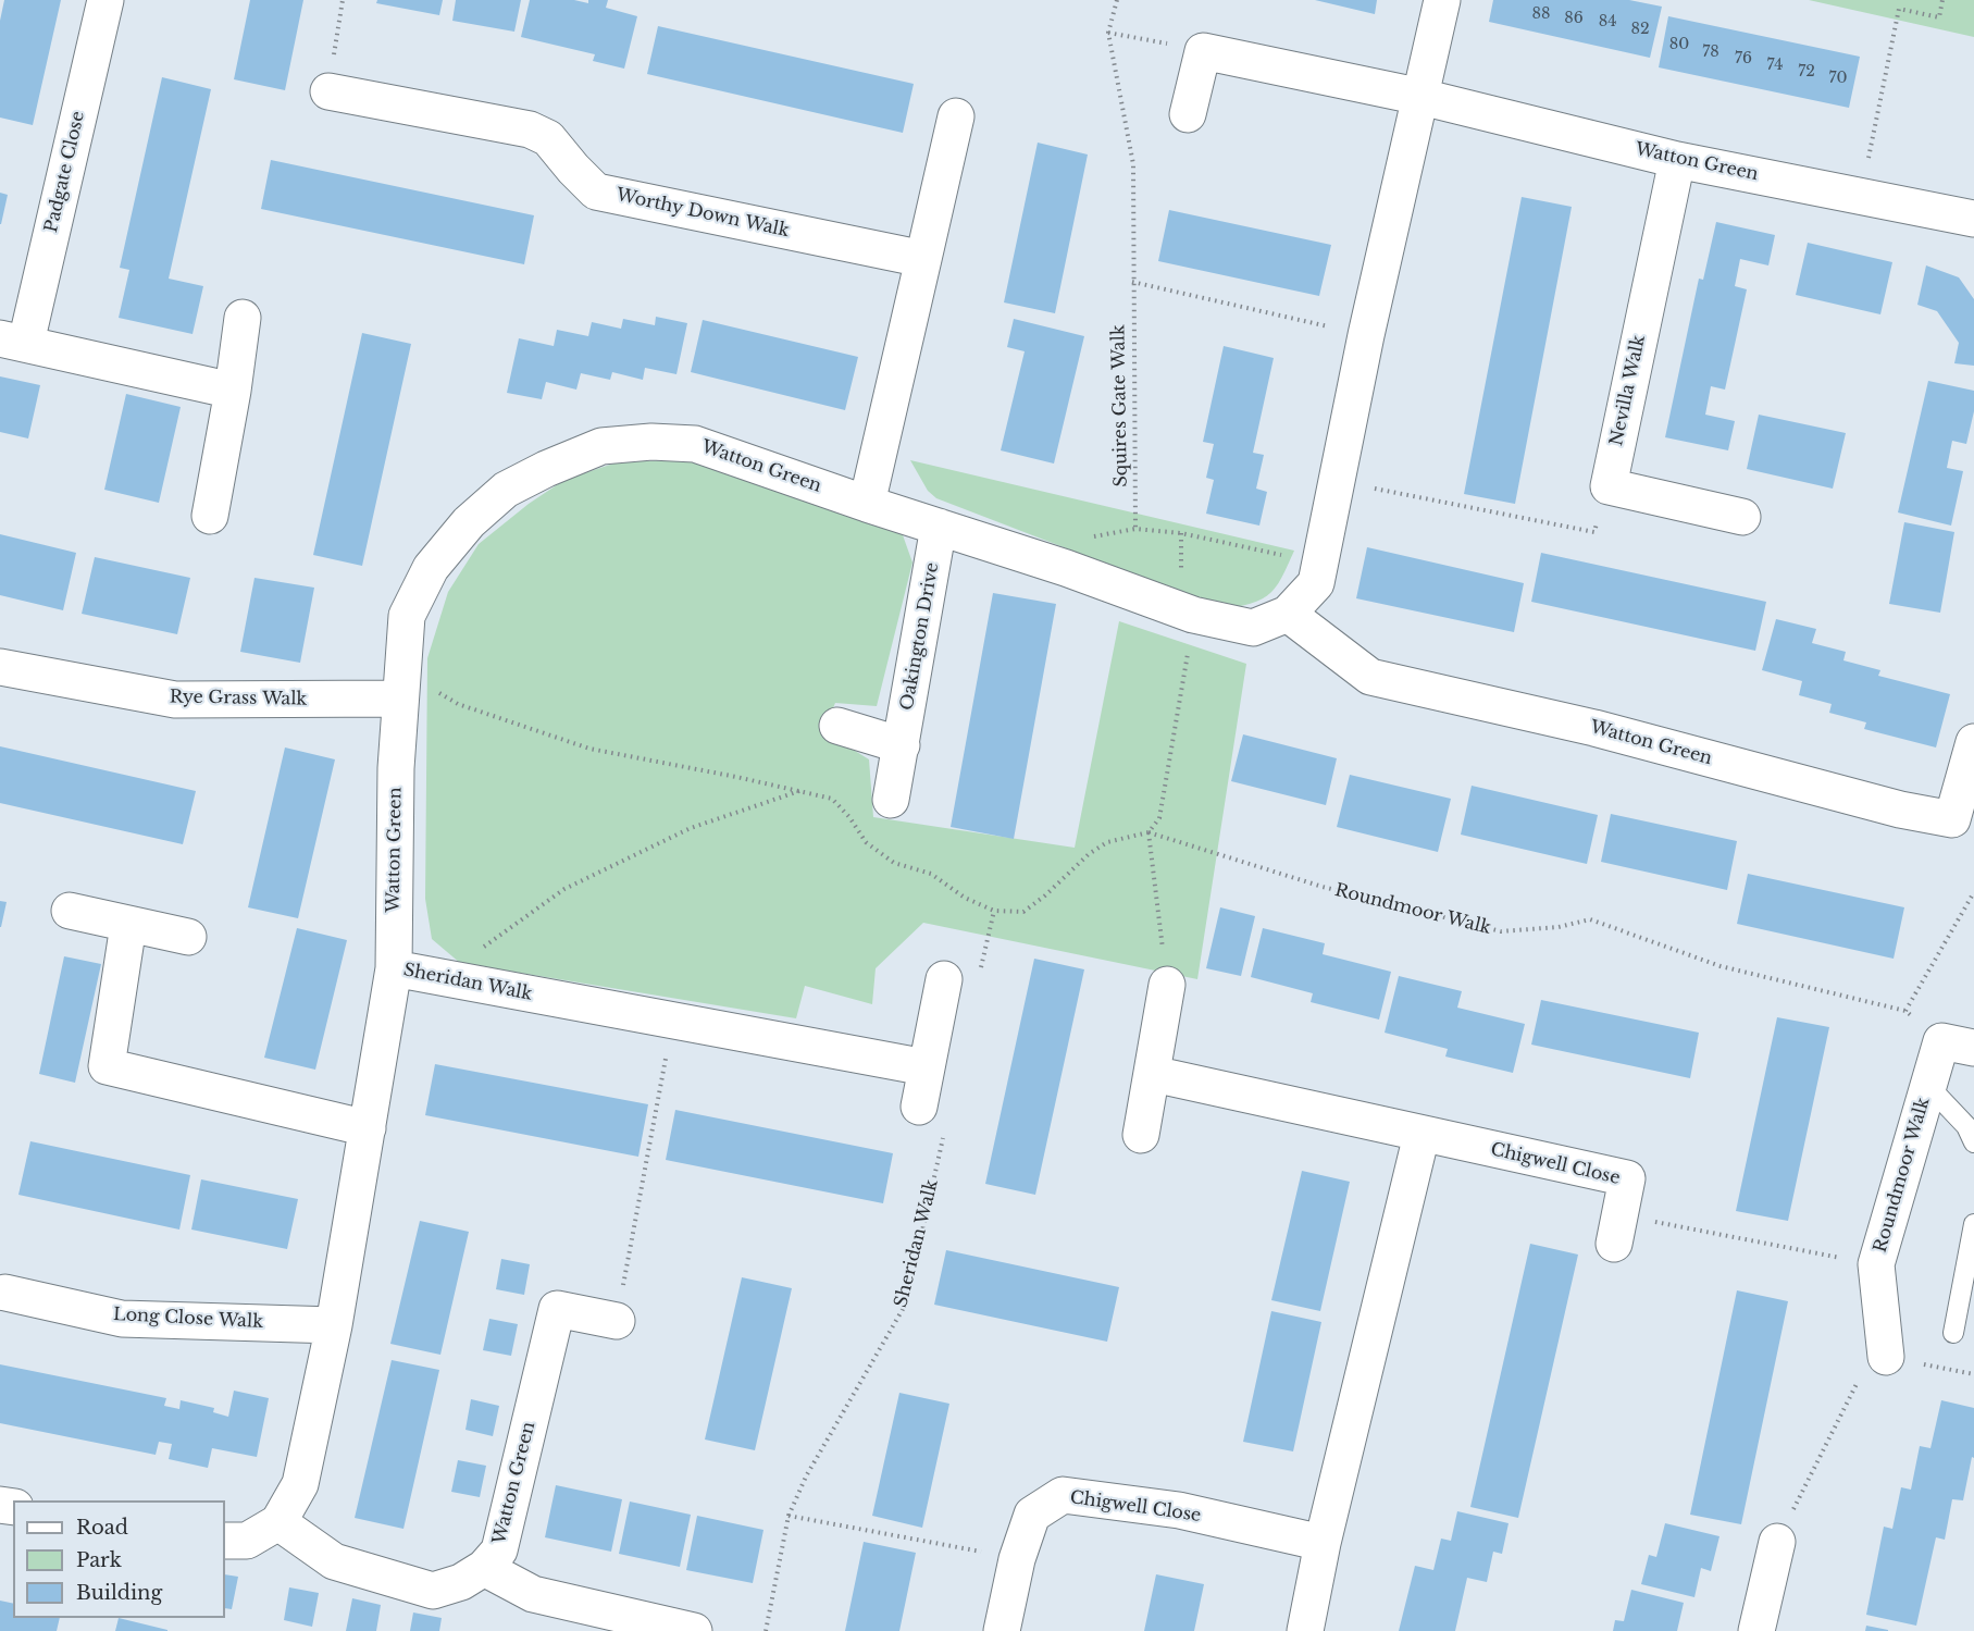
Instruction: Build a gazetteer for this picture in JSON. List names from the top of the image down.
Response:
{
  "streets": {
    "street": [
      "Watton Green",
      "Padgate Close",
      "Worthy Down Walk",
      "Nevilla Walk",
      "Oakington Drive",
      "Rye Grass Walk",
      "Roundmoor Walk",
      "Sheridan Walk",
      "Chigwell Close",
      "Long Close Walk"
    ],
    "path": ["Squires Gate Walk"]
  },
  "crossings": [
    ["Watton Green", "Nevilla Walk"],
    ["Watton Green", "Squires Gate Walk"],
    ["Watton Green", "Oakington Drive"],
    ["Watton Green", "Rye Grass Walk"],
    ["Watton Green", "Sheridan Walk"],
    ["Watton Green", "Long Close Walk"]
  ],
  "house_numbers": [
    "88",
    "86",
    "84",
    "82",
    "80",
    "78",
    "76",
    "74",
    "72",
    "70"
  ],
  "legend": ["Road", "Park", "Building"]
}
